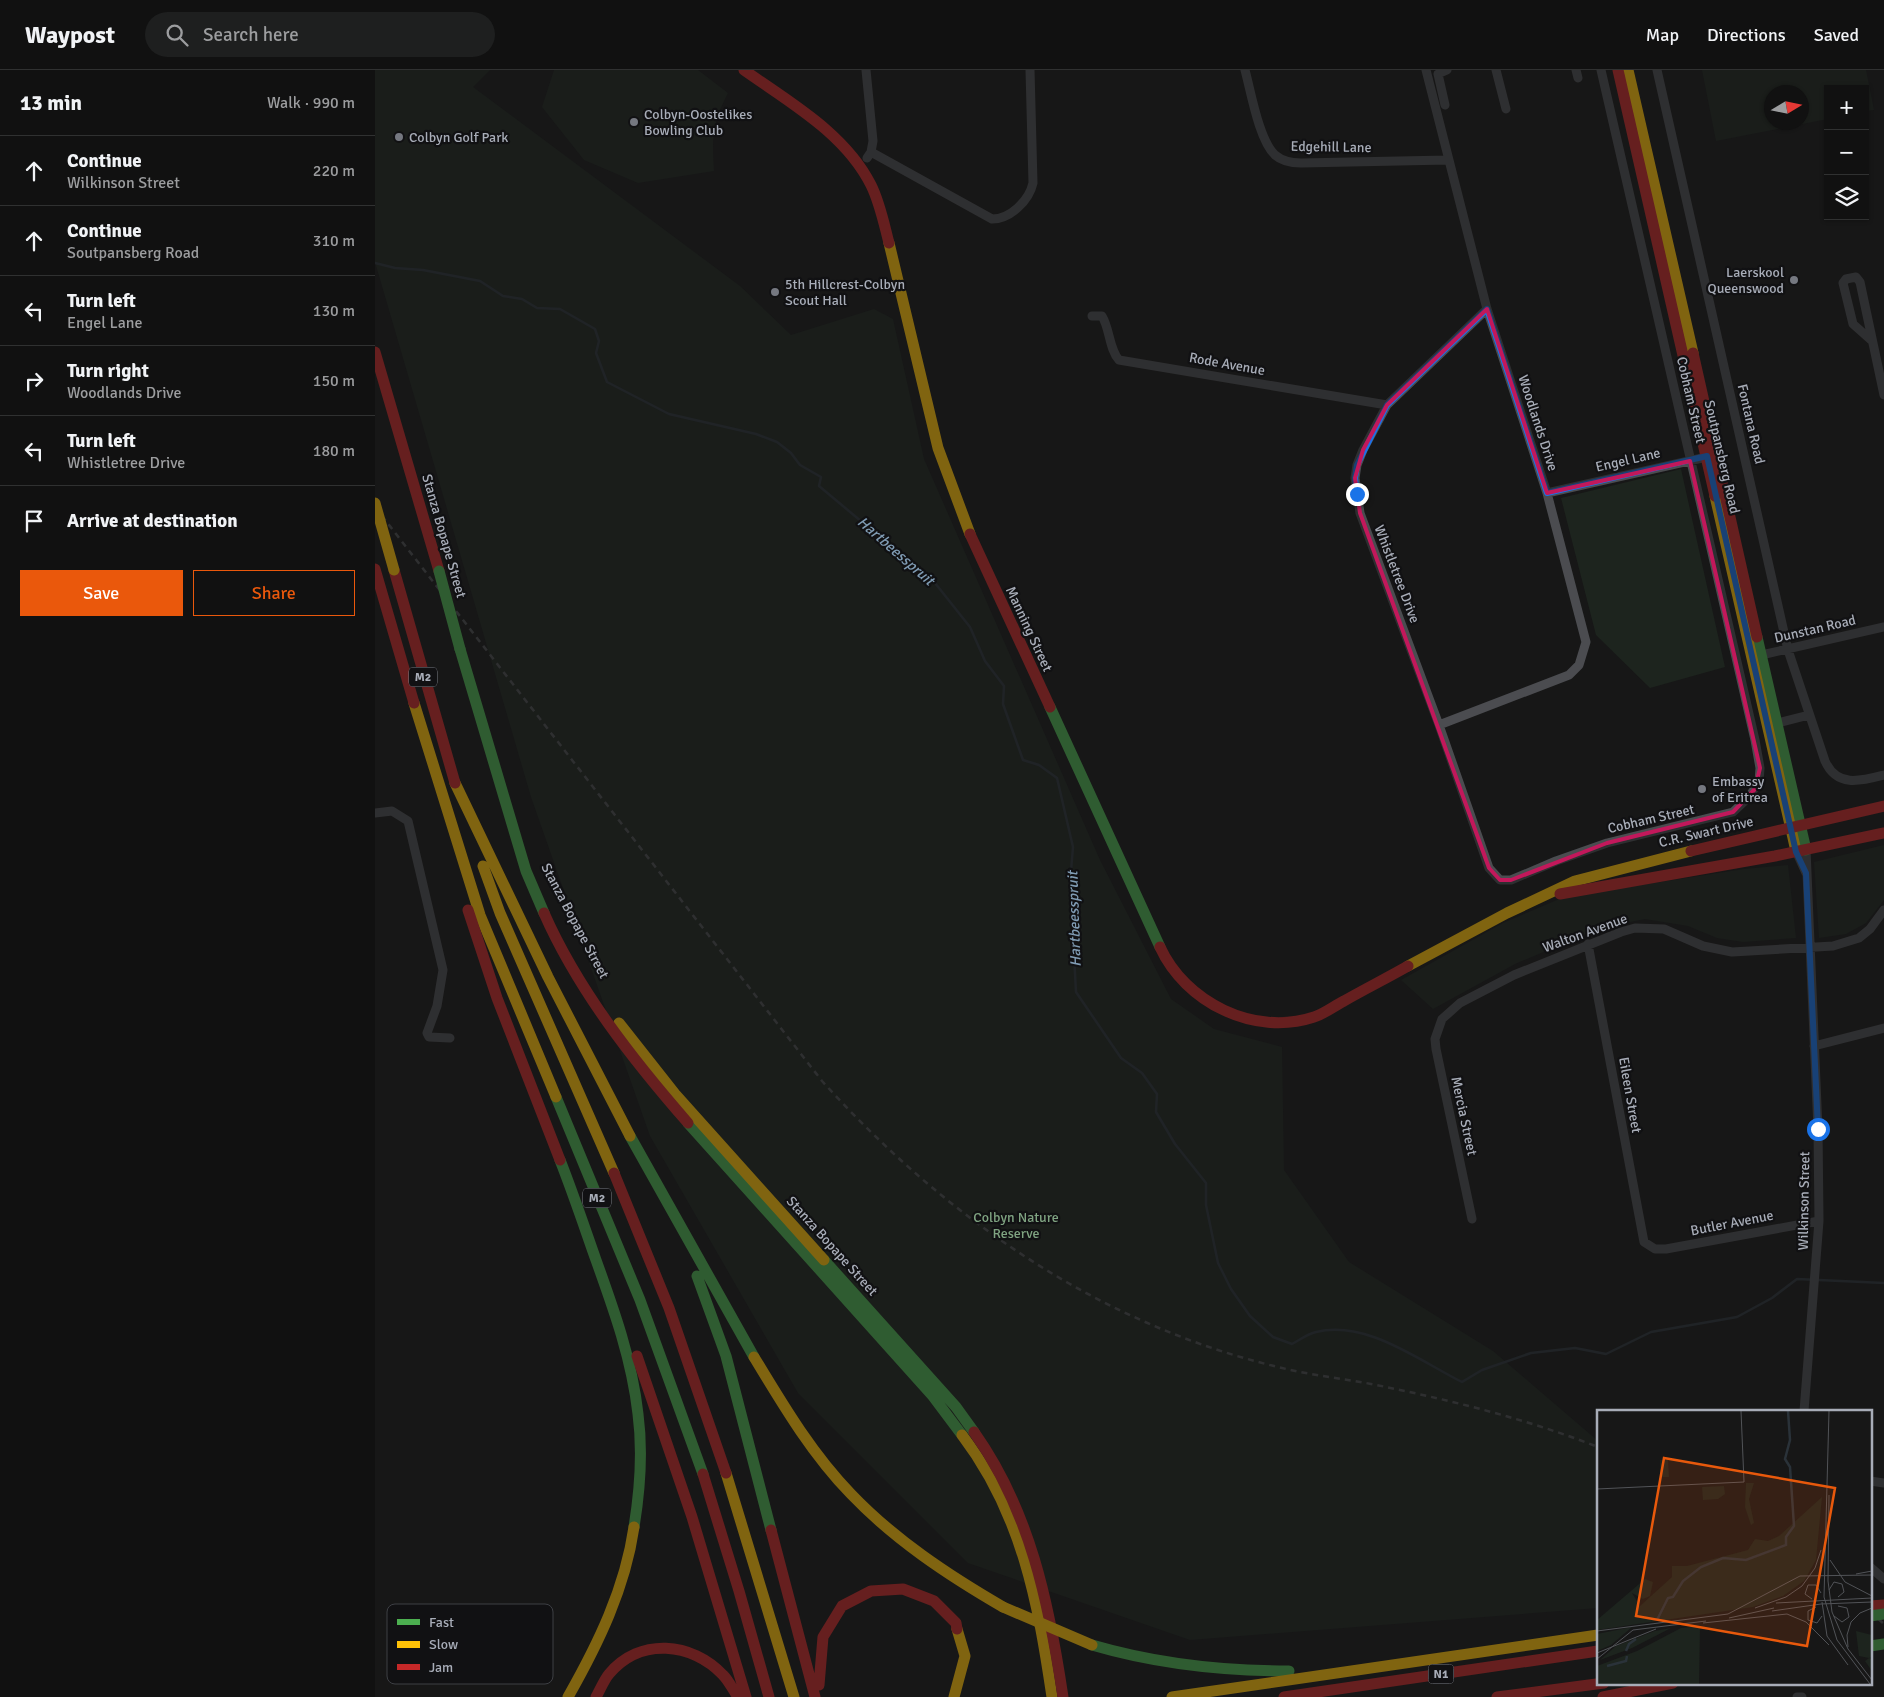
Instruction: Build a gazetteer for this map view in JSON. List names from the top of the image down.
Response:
{
  "streets": {
    "main road": [
      "Soutpansberg Road",
      "Stanza Bopape Street",
      "Manning Street",
      "M2",
      "C.R. Swart Drive",
      "N1"
    ],
    "street": [
      "Edgehill Lane",
      "Rode Avenue",
      "Cobham Street",
      "Woodlands Drive",
      "Fontana Road",
      "Engel Lane",
      "Whistletree Drive",
      "Dunstan Road",
      "Walton Avenue",
      "Eileen Street",
      "Mercia Street",
      "Wilkinson Street",
      "Butler Avenue"
    ]
  },
  "crossings": [
    ["Edgehill Lane", "Woodlands Drive"],
    ["Rode Avenue", "Whistletree Drive"],
    ["Cobham Street", "Engel Lane"],
    ["Cobham Street", "Whistletree Drive"],
    ["Woodlands Drive", "Engel Lane"],
    ["Woodlands Drive", "Whistletree Drive"],
    ["Fontana Road", "Dunstan Road"],
    ["Soutpansberg Road", "Engel Lane"],
    ["Soutpansberg Road", "Dunstan Road"],
    ["Soutpansberg Road", "C.R. Swart Drive"],
    ["Soutpansberg Road", "Wilkinson Street"],
    ["Manning Street", "C.R. Swart Drive"],
    ["C.R. Swart Drive", "Wilkinson Street"],
    ["Walton Avenue", "Eileen Street"],
    ["Walton Avenue", "Mercia Street"],
    ["Walton Avenue", "Wilkinson Street"],
    ["Eileen Street", "Butler Avenue"],
    ["Wilkinson Street", "Butler Avenue"]
  ],
  "water": ["Hartbeesspruit"],
  "parks": ["Colbyn Nature Reserve"],
  "places": [
    "Colbyn-Oostelikes Bowling Club",
    "Colbyn Golf Park",
    "Laerskool Queenswood",
    "5th Hillcrest-Colbyn Scout Hall",
    "Embassy of Eritrea"
  ],
  "legend": ["Fast", "Slow", "Jam"],
  "north": "right",
  "page": {
    "header": "Waypost",
    "search": "Search here",
    "nav": ["Map", "Directions", "Saved"],
    "heading": ["13 min", "Walk · 990 m"],
    "map_buttons": ["+", "−"],
    "list": [
      ["Continue", "Wilkinson Street", "220 m"],
      ["Continue", "Soutpansberg Road", "310 m"],
      ["Turn left", "Engel Lane", "130 m"],
      ["Turn right", "Woodlands Drive", "150 m"],
      ["Turn left", "Whistletree Drive", "180 m"],
      "Arrive at destination"
    ],
    "buttons": ["Save", "Share"]
  }
}
